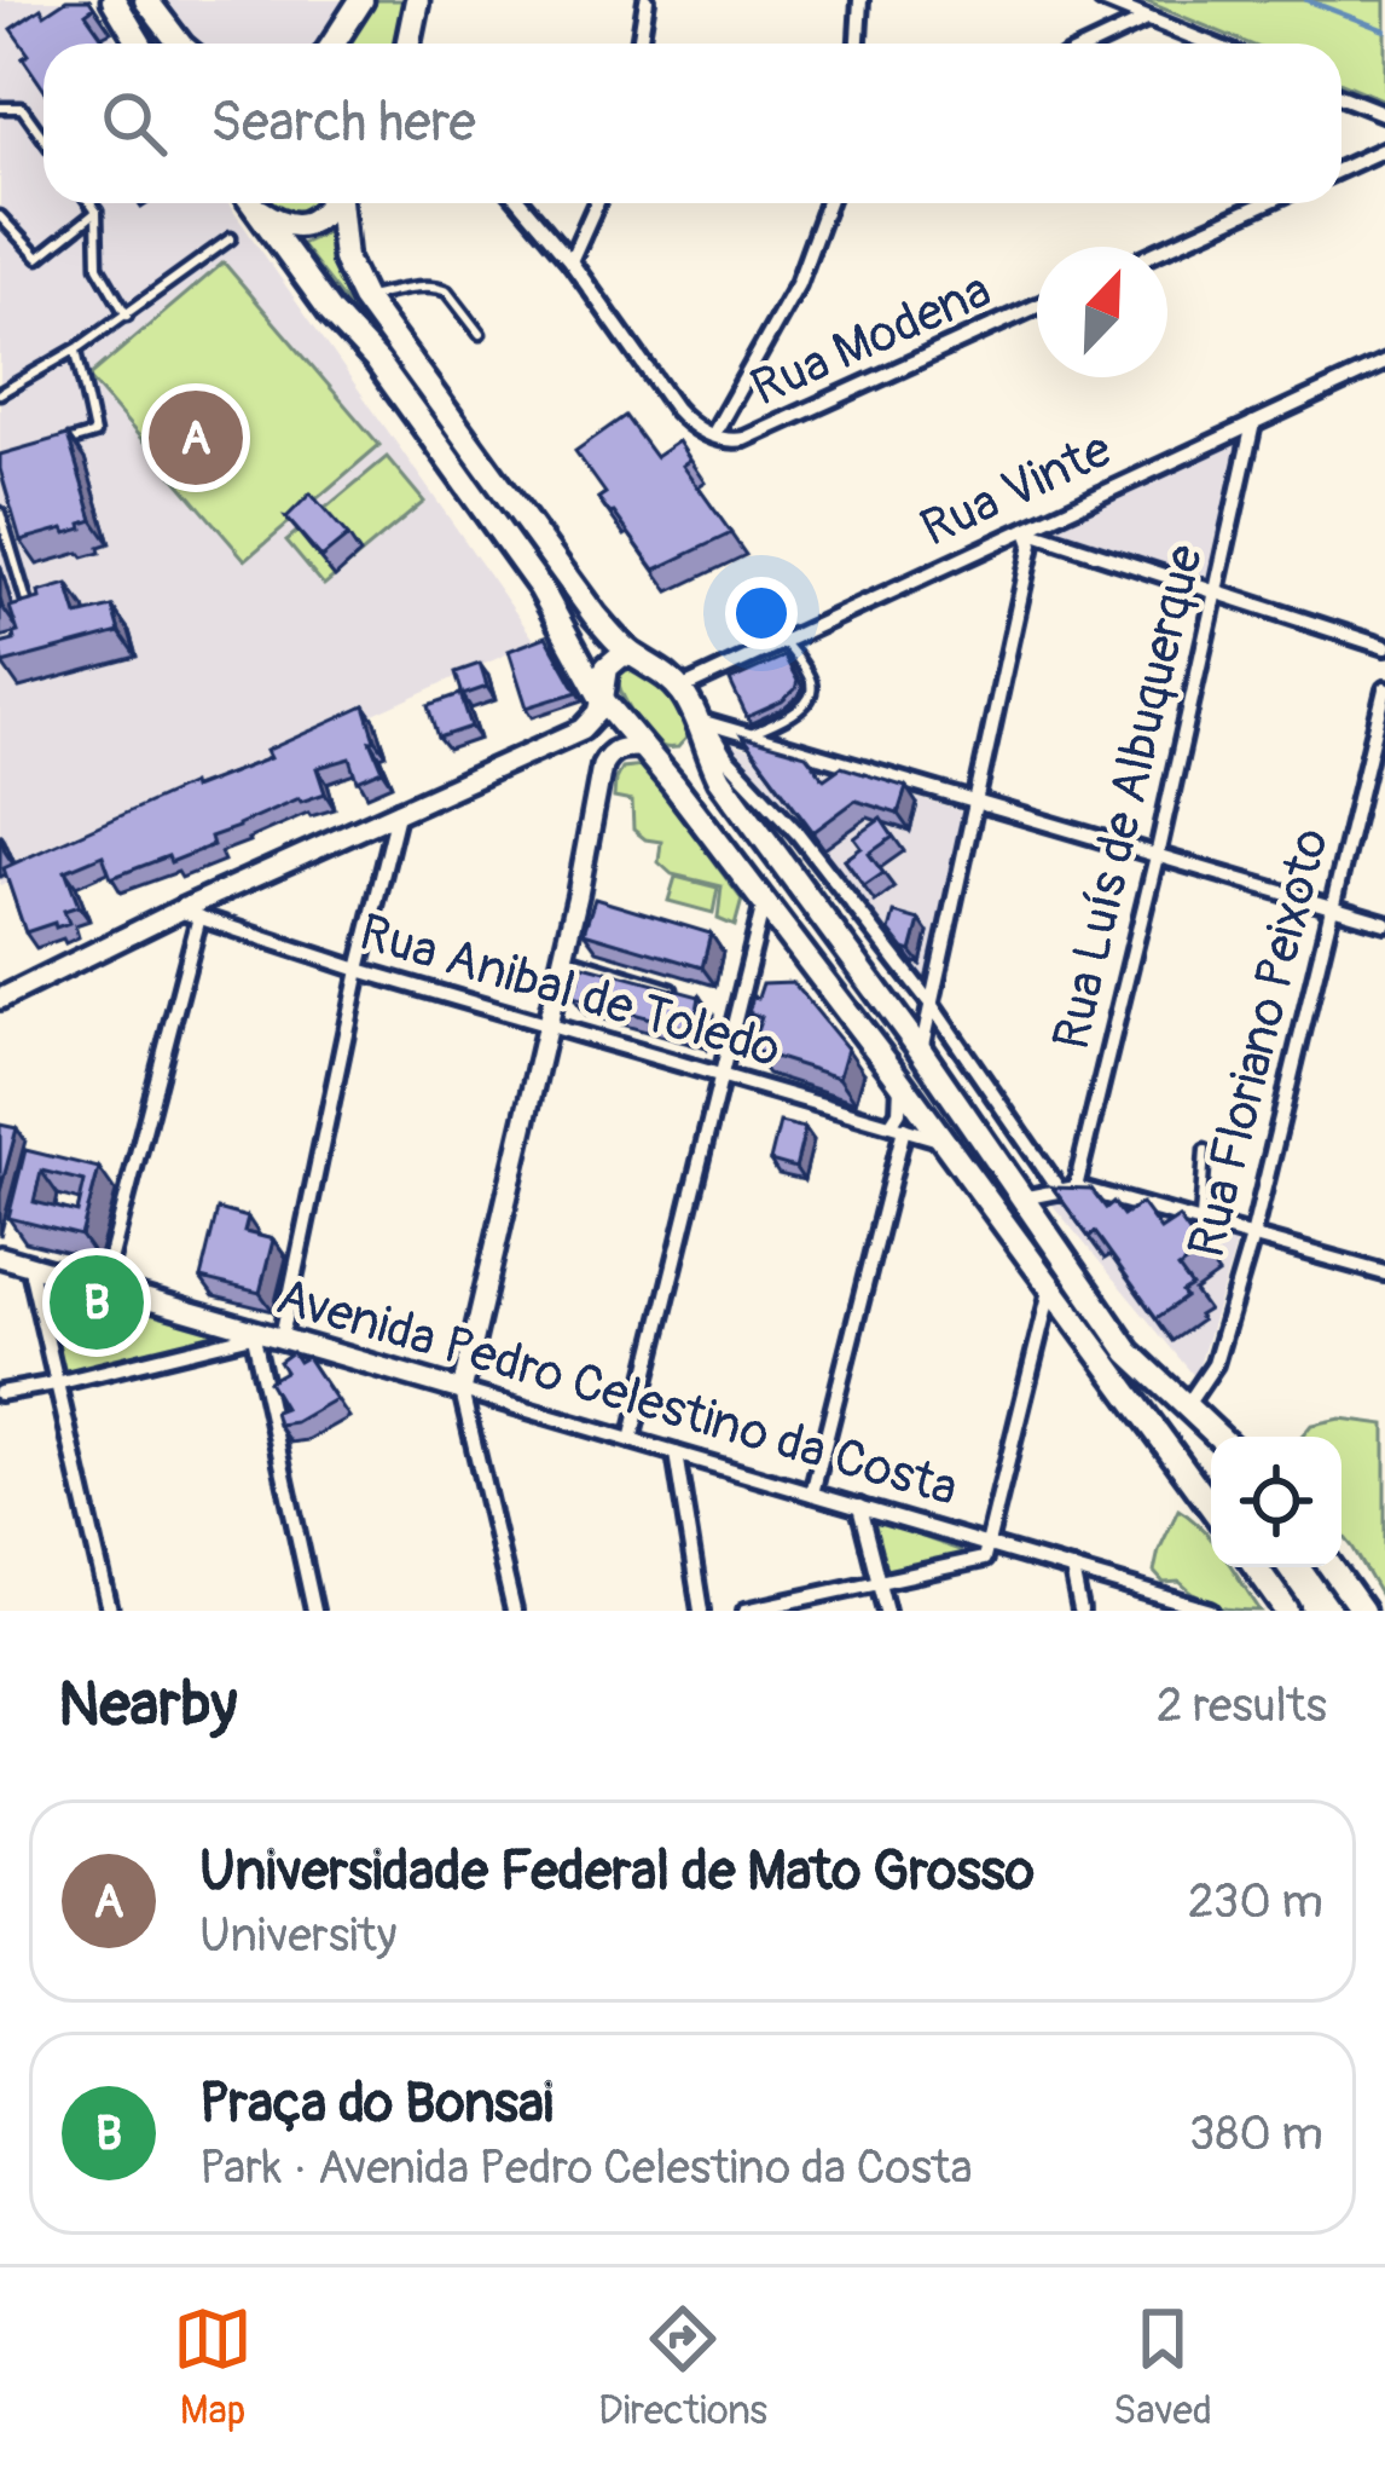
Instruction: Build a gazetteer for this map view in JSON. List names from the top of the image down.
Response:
{
  "streets": {
    "street": [
      "Rua Modena",
      "Rua Vinte",
      "Rua Luís de Albuquerque",
      "Rua Anibal de Toledo",
      "Rua Floriano Peixoto",
      "Avenida Pedro Celestino da Costa"
    ]
  },
  "crossings": [
    ["Rua Vinte", "Rua Luís de Albuquerque"]
  ],
  "north": "top right",
  "page": {
    "search": "Search here",
    "pins": ["A", "B"],
    "heading": ["Nearby", "2 results"],
    "list": [
      {
        "mark": "A",
        "name": "Universidade Federal de Mato Grosso",
        "note": "University",
        "value": "230 m"
      },
      {
        "mark": "B",
        "name": "Praça do Bonsai",
        "note": "Park · Avenida Pedro Celestino da Costa",
        "value": "380 m"
      }
    ],
    "nav": ["Map", "Directions", "Saved"]
  }
}
